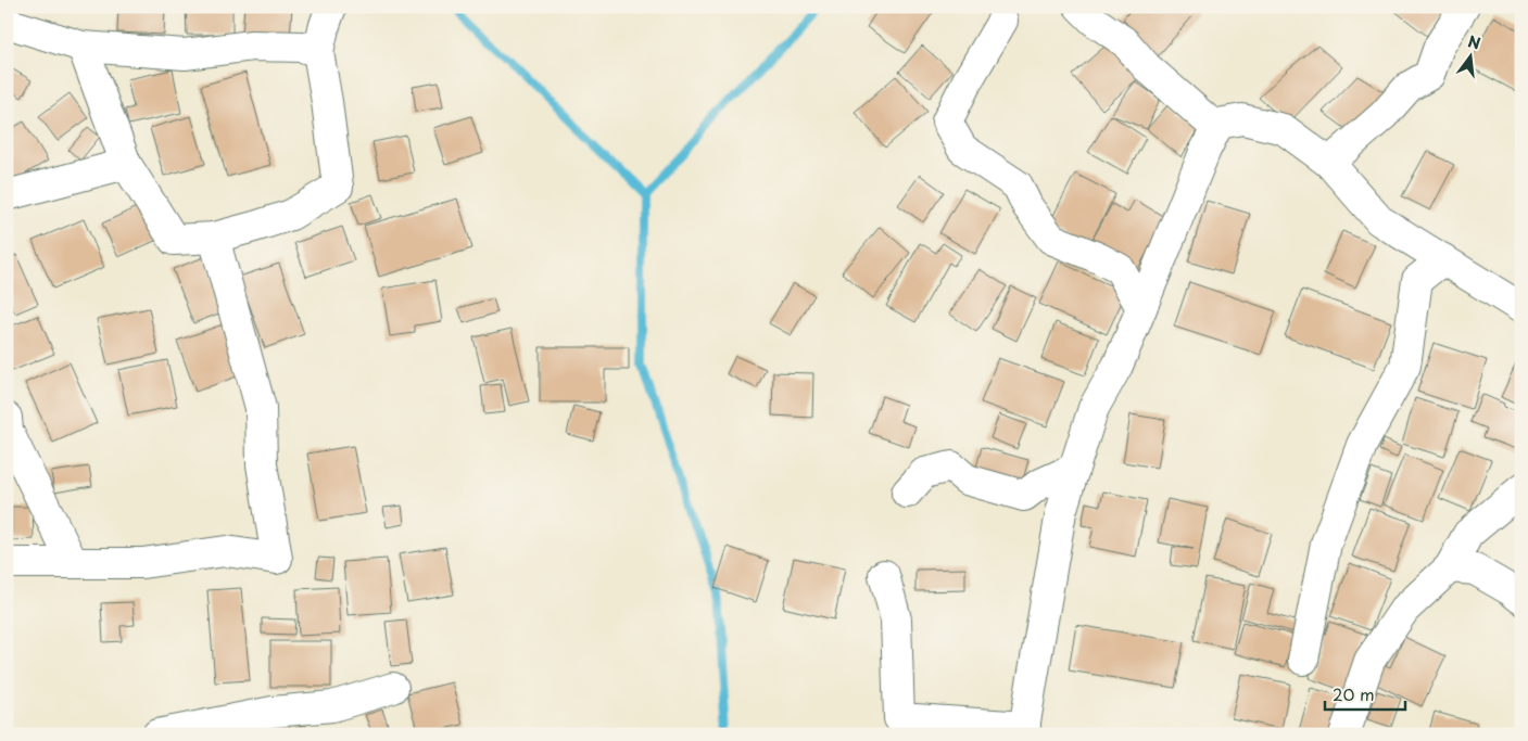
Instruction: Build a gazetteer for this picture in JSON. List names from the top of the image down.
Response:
{
  "scale_bar": "20 m",
  "north": "top"
}
